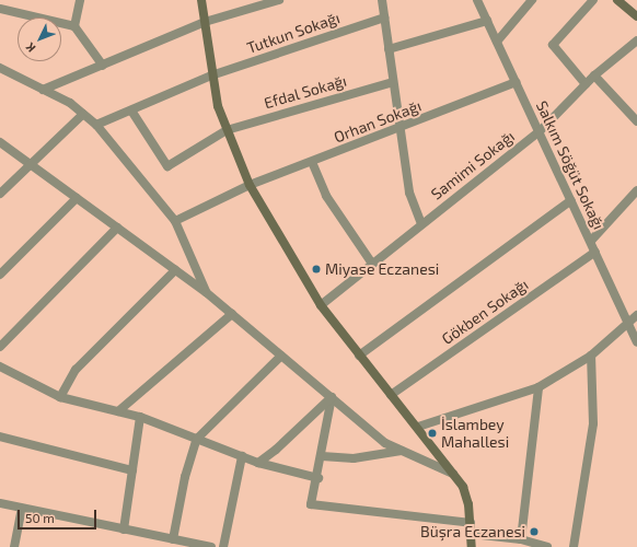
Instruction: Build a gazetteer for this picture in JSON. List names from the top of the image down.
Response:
{
  "streets": {
    "street": [
      "Tutkun Sokağı",
      "Efdal Sokağı",
      "Orhan Sokağı",
      "Samimi Sokağı",
      "Salkım Söğüt Sokağı",
      "Gökben Sokağı"
    ]
  },
  "crossings": [
    ["Tutkun Sokağı", "Efdal Sokağı"],
    ["Orhan Sokağı", "Salkım Söğüt Sokağı"],
    ["Samimi Sokağı", "Salkım Söğüt Sokağı"],
    ["Salkım Söğüt Sokağı", "Gökben Sokağı"]
  ],
  "places": ["Miyase Eczanesi", "İslambey Mahallesi", "Büşra Eczanesi"],
  "scale_bar": "50 m",
  "north": "bottom left"
}
